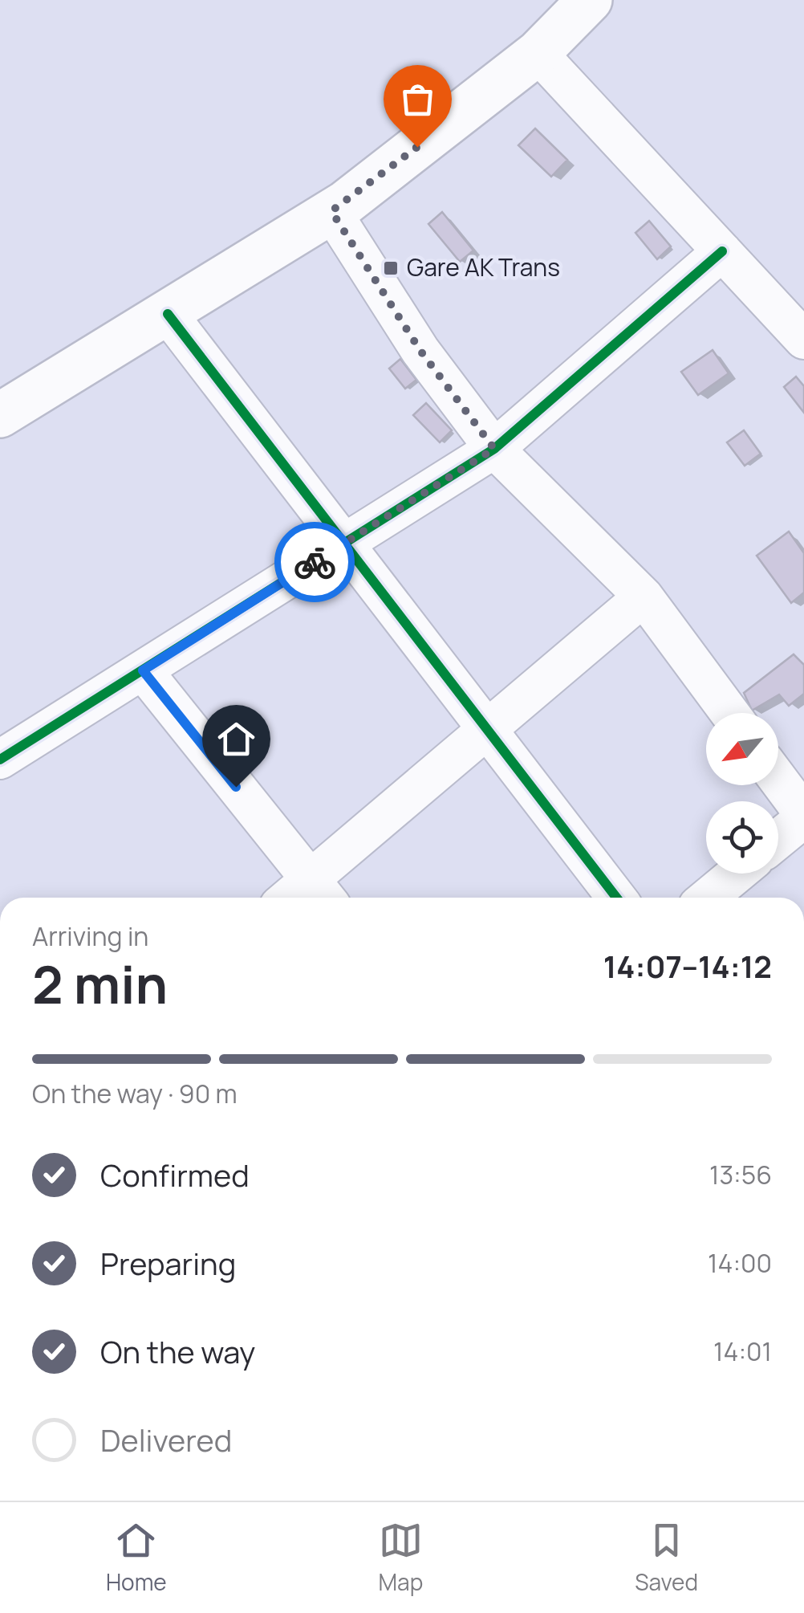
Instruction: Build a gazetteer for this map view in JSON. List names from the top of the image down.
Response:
{
  "places": {
    "transit": ["Gare AK Trans"]
  },
  "north": "bottom left",
  "page": {
    "heading": ["2 min", "Arriving in", "14:07–14:12"],
    "bar": "On the way · 90 m",
    "list": [
      ["Confirmed", "13:56"],
      ["Preparing", "14:00"],
      ["On the way", "14:01"],
      "Delivered"
    ],
    "tabs": ["Home", "Map", "Saved"]
  }
}
